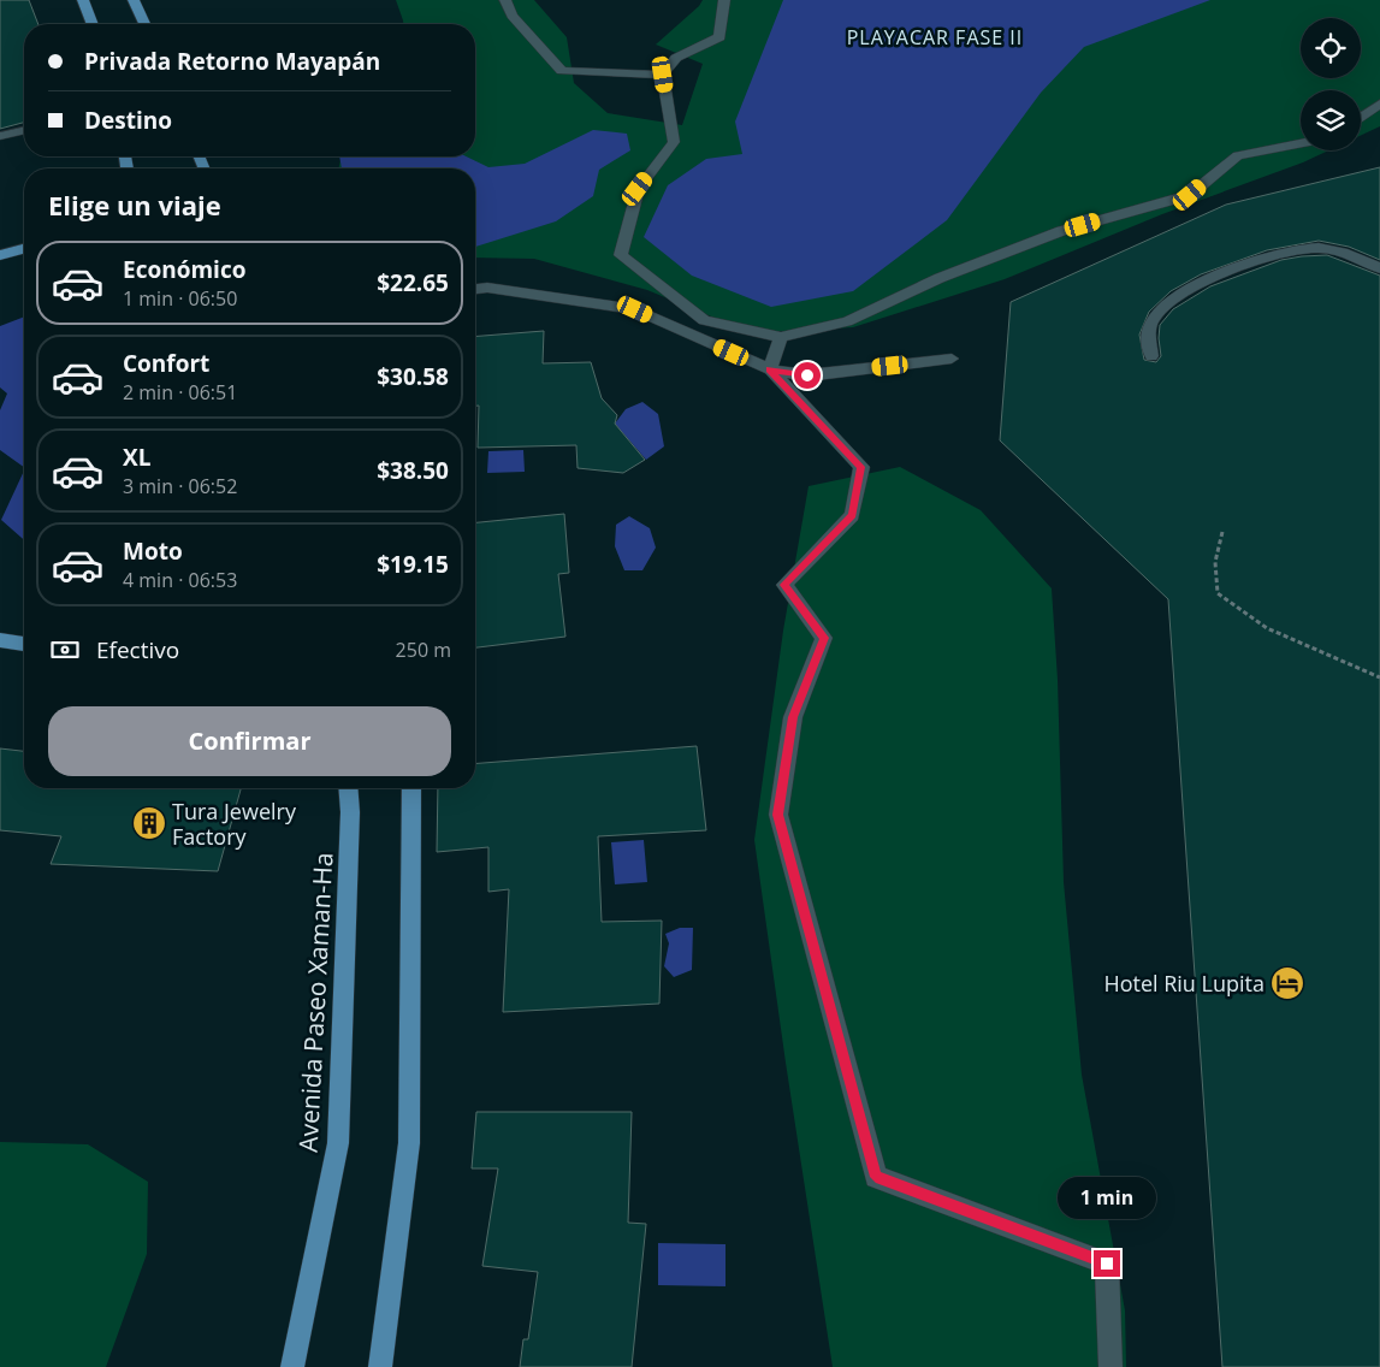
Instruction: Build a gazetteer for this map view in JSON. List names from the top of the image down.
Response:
{
  "streets": {
    "main road": ["Avenida Paseo Xaman-Ha"]
  },
  "districts": ["PLAYACAR FASE II"],
  "places": {
    "building": ["Tura Jewelry Factory"],
    "hotel": ["Hotel Riu Lupita"]
  },
  "page": {
    "banner": ["Privada Retorno Mayapán", "Destino"],
    "heading": "Elige un viaje",
    "list": [
      {
        "name": "Económico",
        "note": "1 min · 06:50",
        "value": "$22.65"
      },
      {
        "name": "Confort",
        "note": "2 min · 06:51",
        "value": "$30.58"
      },
      {
        "name": "XL",
        "note": "3 min · 06:52",
        "value": "$38.50"
      },
      {
        "name": "Moto",
        "note": "4 min · 06:53",
        "value": "$19.15"
      }
    ],
    "pay": ["Efectivo", "250 m"],
    "buttons": "Confirmar",
    "bubble": "1 min"
  }
}
